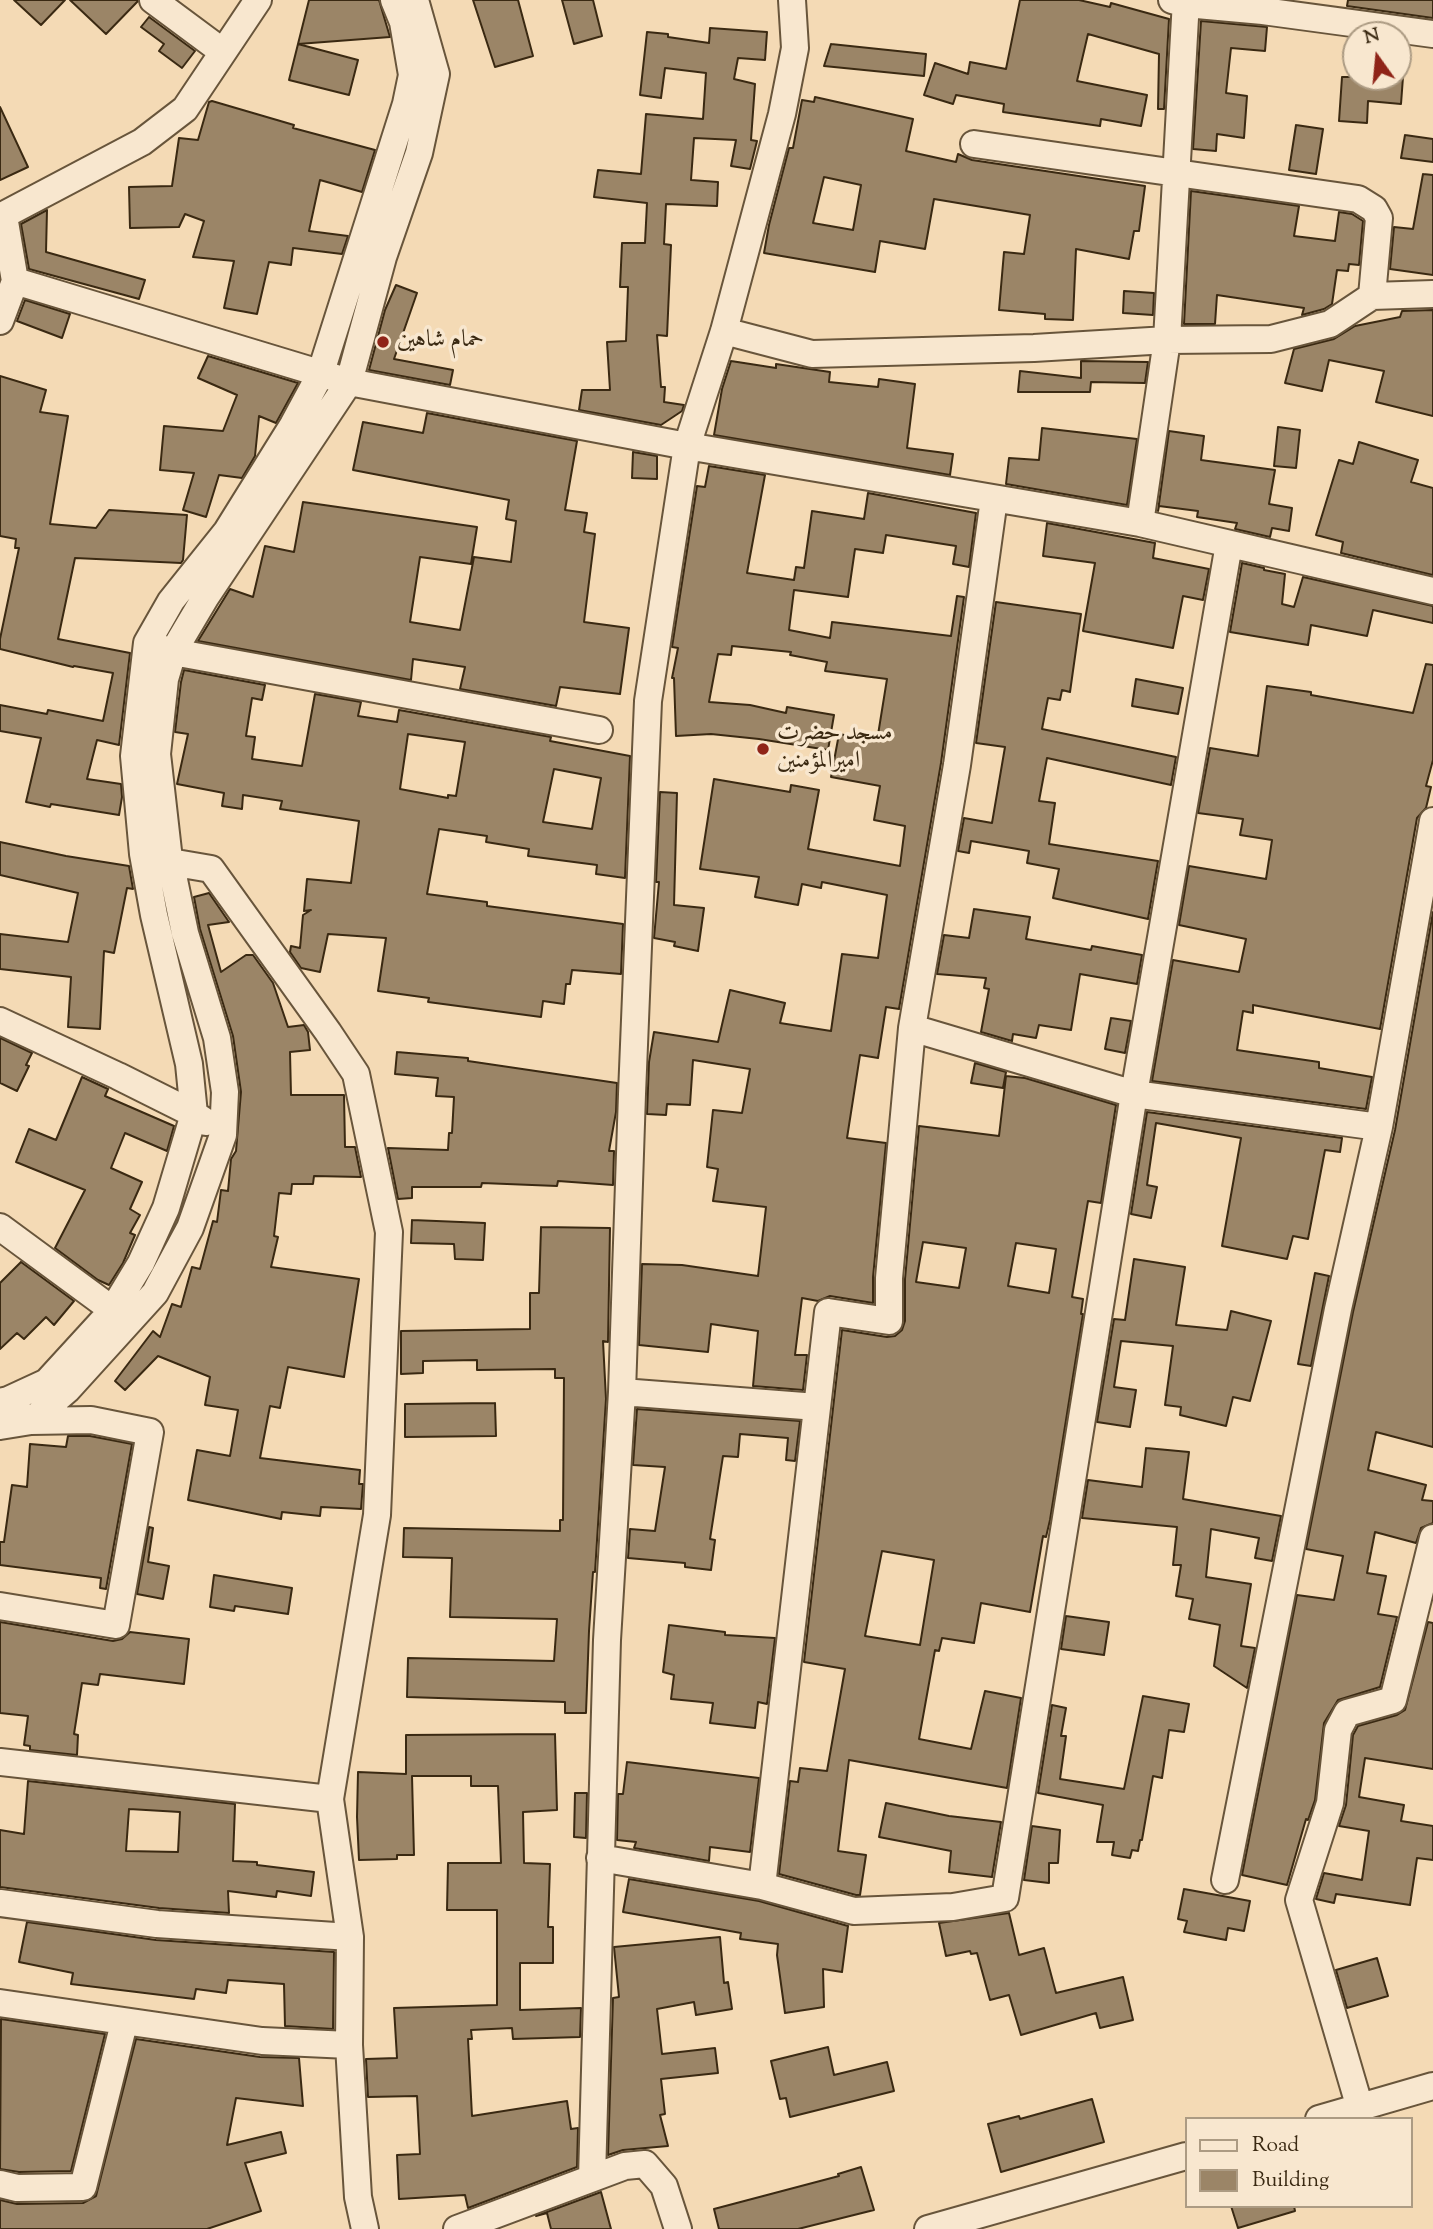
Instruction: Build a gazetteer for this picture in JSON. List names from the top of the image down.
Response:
{
  "places": ["حمام شاهین", "مسجد حضرت امیرالمؤمنین"],
  "legend": ["Road", "Building"],
  "north": "top"
}
